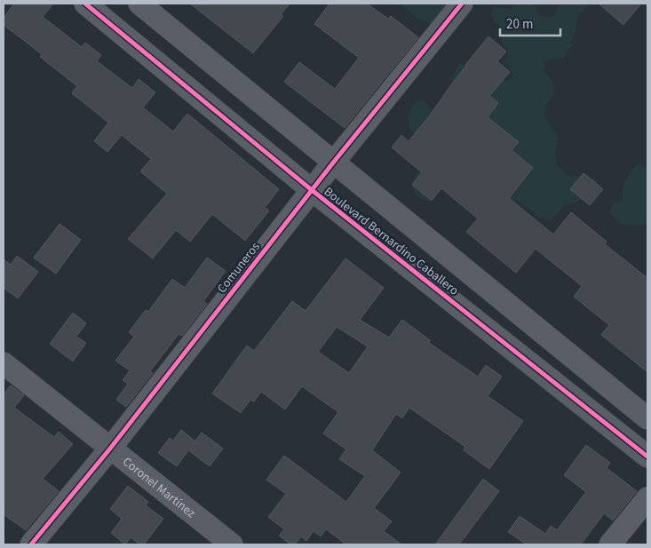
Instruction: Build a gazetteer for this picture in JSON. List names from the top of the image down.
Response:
{
  "streets": {
    "street": ["Boulevard Bernardino Caballero", "Comuneros", "Coronel Martínez"]
  },
  "crossings": [
    ["Boulevard Bernardino Caballero", "Comuneros"],
    ["Comuneros", "Coronel Martínez"]
  ],
  "scale_bar": "20 m"
}
